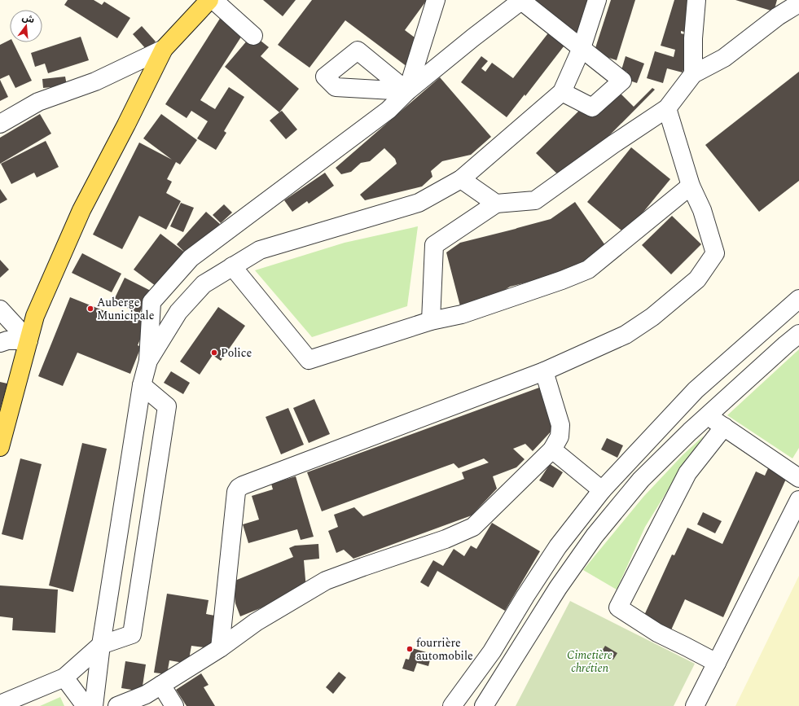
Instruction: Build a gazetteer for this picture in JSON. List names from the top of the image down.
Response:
{
  "parks": ["Cimetière chrétien"],
  "places": ["Auberge Municipale", "Police", "fourrière automobile"],
  "north": "top"
}
